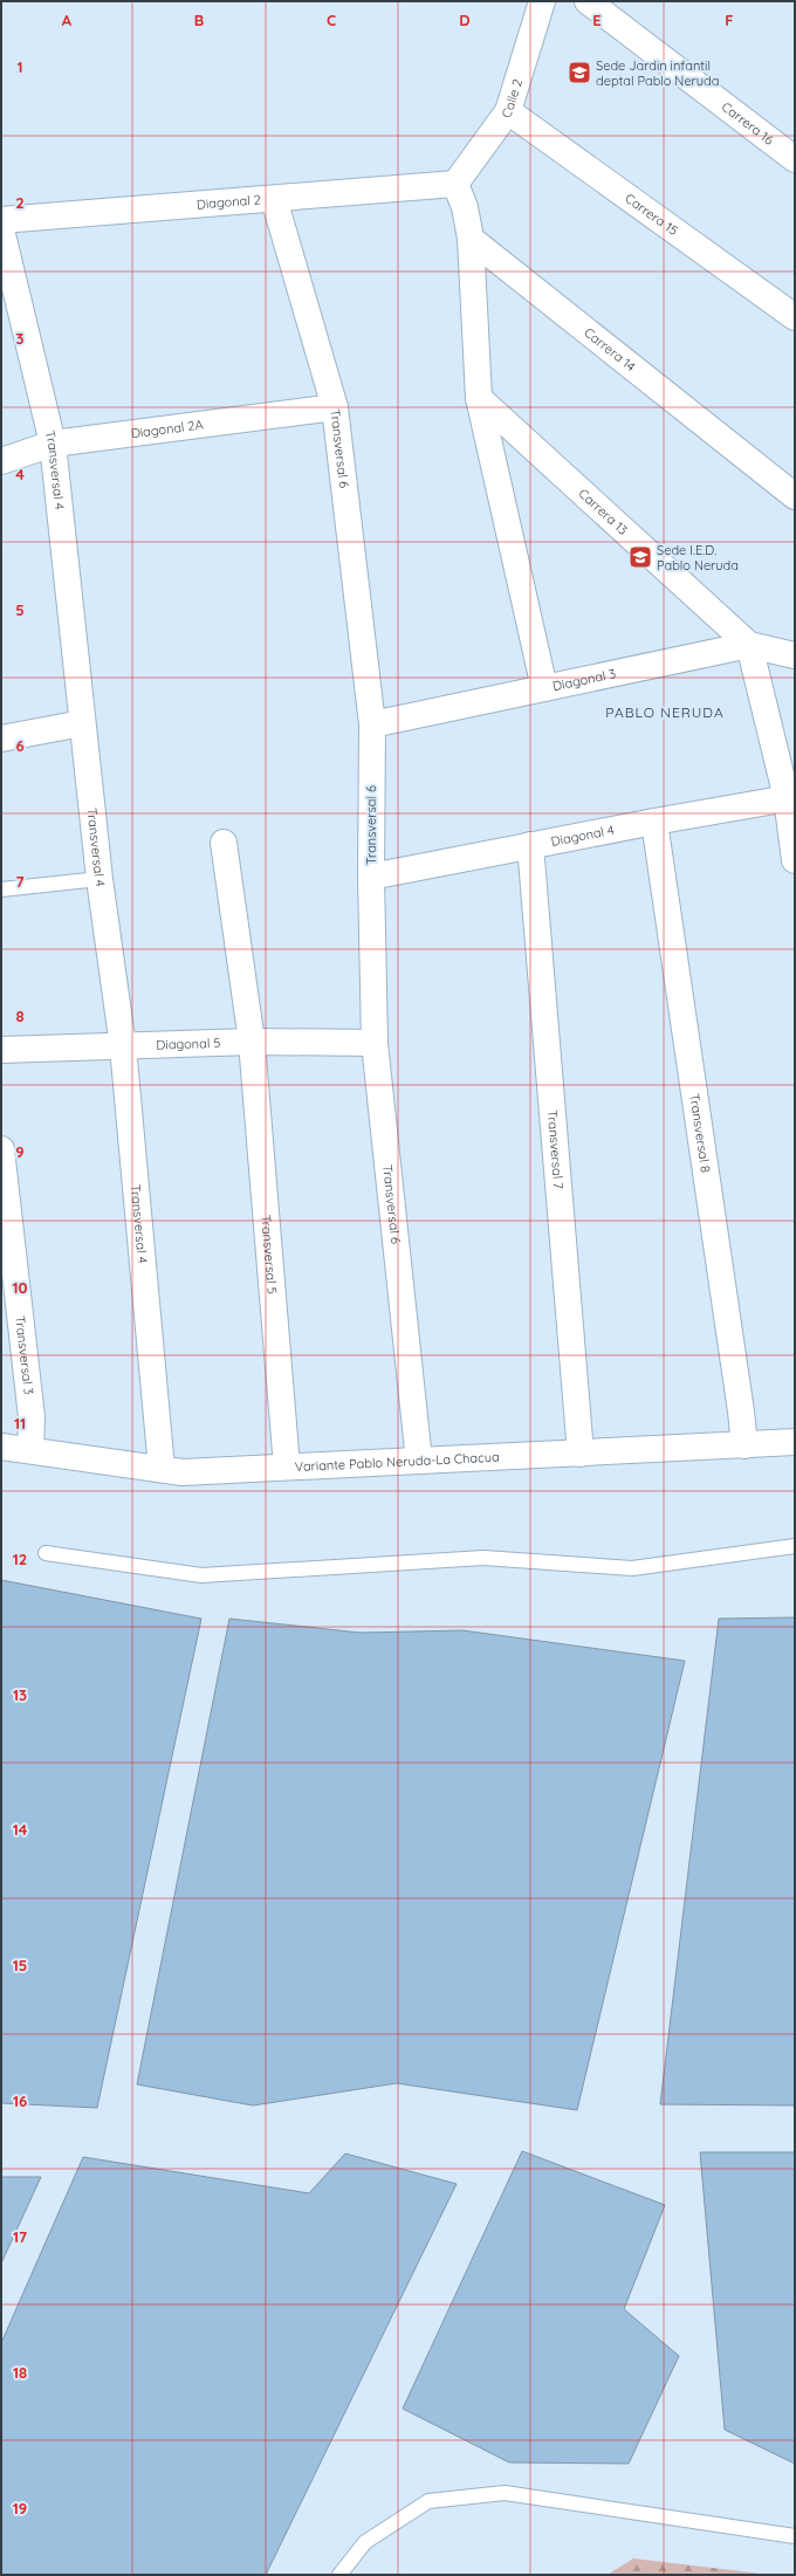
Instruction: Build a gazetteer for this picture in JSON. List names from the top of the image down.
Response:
{
  "streets": {
    "street": [
      "Calle 2",
      "Carrera 16",
      "Diagonal 2",
      "Carrera 15",
      "Carrera 14",
      "Diagonal 2A",
      "Transversal 6",
      "Transversal 4",
      "Carrera 13",
      "Diagonal 3",
      "Diagonal 4",
      "Diagonal 5",
      "Transversal 8",
      "Transversal 7",
      "Transversal 5",
      "Transversal 3",
      "Variante Pablo Neruda-La Chacua"
    ]
  },
  "crossings": [
    ["Calle 2", "Diagonal 2"],
    ["Calle 2", "Carrera 15"],
    ["Diagonal 2", "Transversal 6"],
    ["Diagonal 2A", "Transversal 6"],
    ["Diagonal 2A", "Transversal 4"],
    ["Transversal 6", "Diagonal 3"],
    ["Transversal 6", "Diagonal 4"],
    ["Transversal 6", "Diagonal 5"],
    ["Transversal 6", "Variante Pablo Neruda-La Chacua"],
    ["Transversal 4", "Diagonal 5"],
    ["Transversal 4", "Variante Pablo Neruda-La Chacua"],
    ["Carrera 13", "Diagonal 3"],
    ["Diagonal 4", "Transversal 8"],
    ["Diagonal 4", "Transversal 7"],
    ["Diagonal 5", "Transversal 5"],
    ["Transversal 8", "Variante Pablo Neruda-La Chacua"],
    ["Transversal 7", "Variante Pablo Neruda-La Chacua"],
    ["Transversal 5", "Variante Pablo Neruda-La Chacua"],
    ["Transversal 3", "Variante Pablo Neruda-La Chacua"]
  ],
  "districts": ["PABLO NERUDA"],
  "places": {
    "school or university": ["Sede Jardin infantil deptal Pablo Neruda", "Sede I.E.D. Pablo Neruda"]
  },
  "grid": {
    "columns": [
      "A",
      "B",
      "C",
      "D",
      "E",
      "F"
    ],
    "rows": [
      "1",
      "2",
      "3",
      "4",
      "5",
      "6",
      "7",
      "8",
      "9",
      "10",
      "11",
      "12",
      "13",
      "14",
      "15",
      "16",
      "17",
      "18",
      "19"
    ]
  }
}
